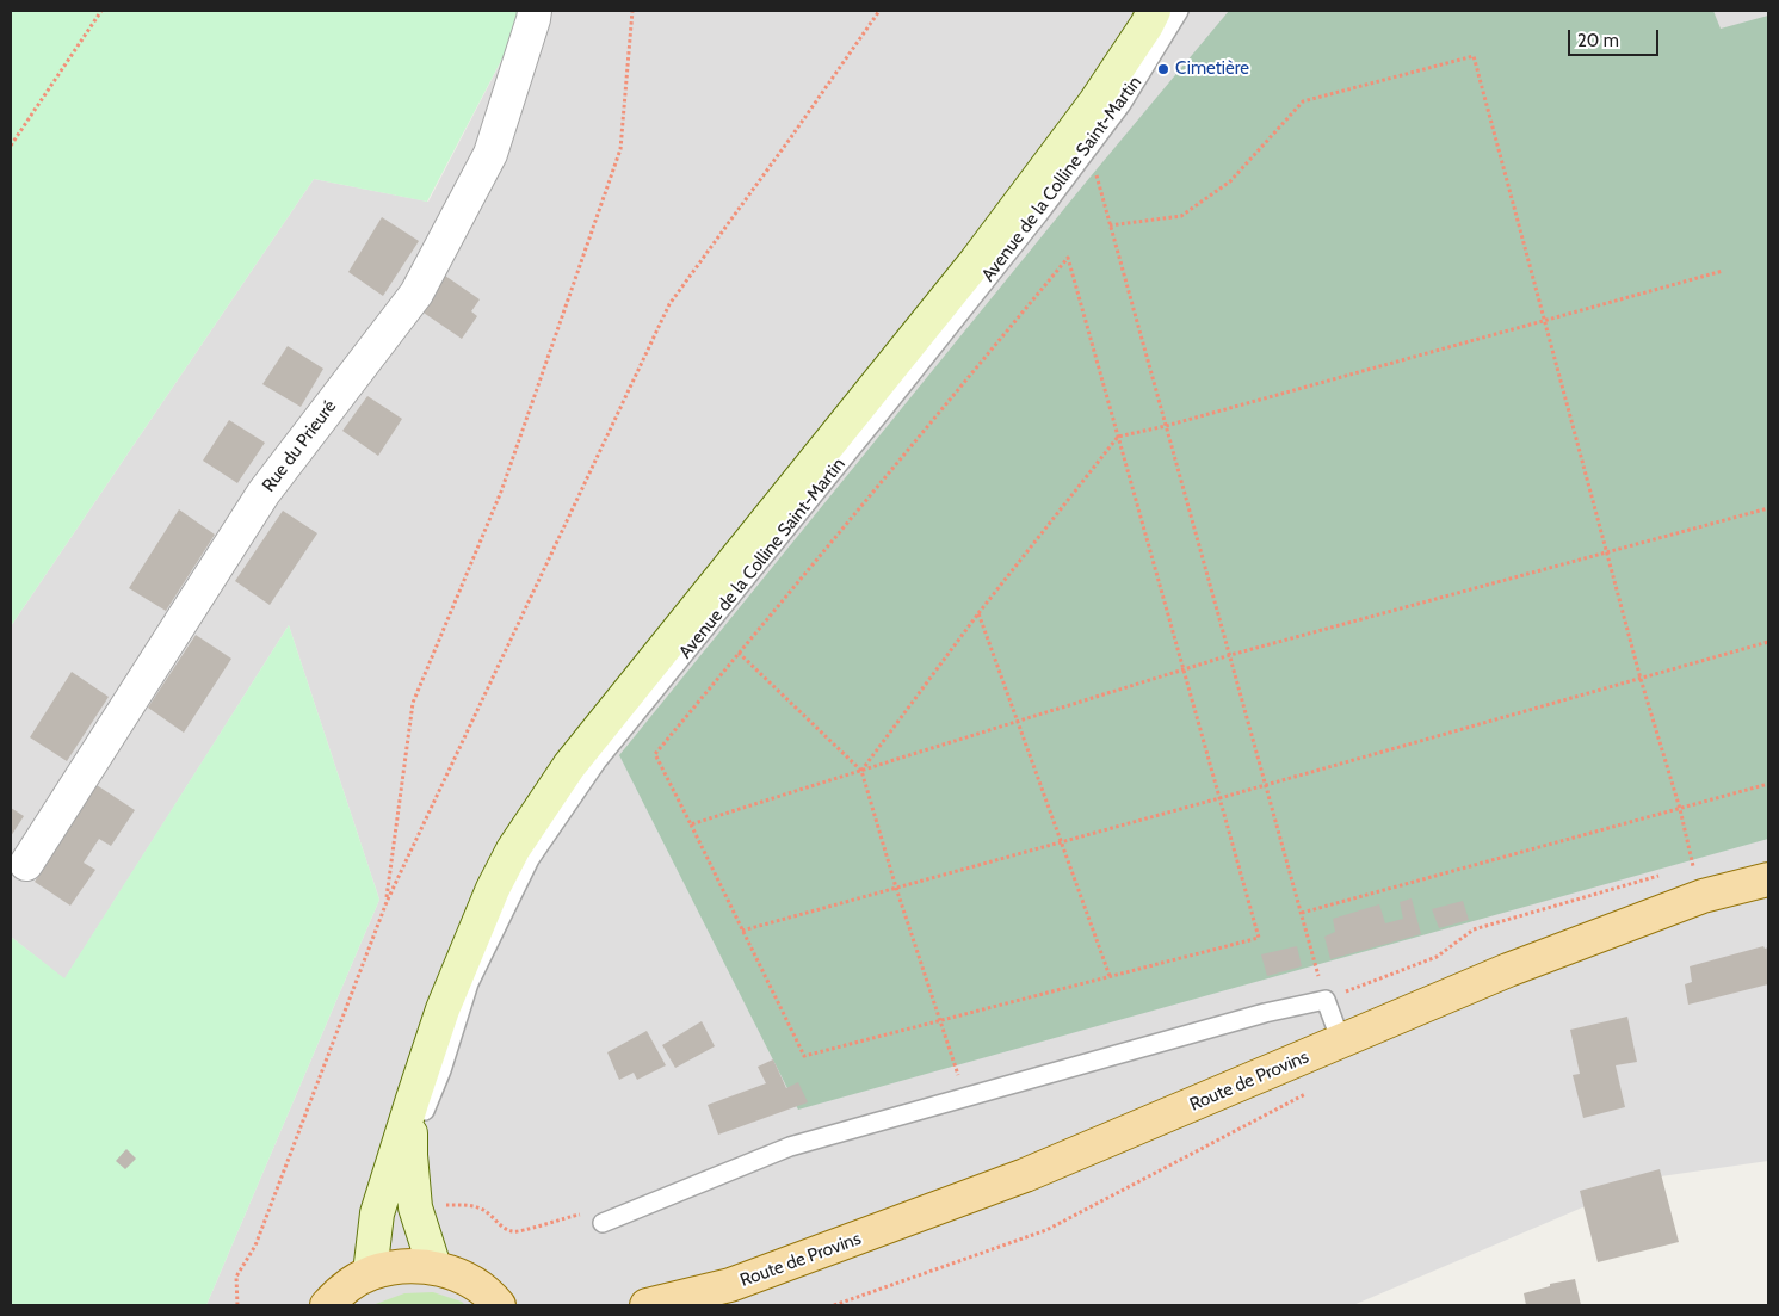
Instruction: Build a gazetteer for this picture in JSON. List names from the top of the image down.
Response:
{
  "streets": {
    "main road": ["Route de Provins"],
    "street": ["Avenue de la Colline Saint-Martin", "Rue du Prieuré"]
  },
  "places": ["Cimetière"],
  "scale_bar": "20 m"
}
